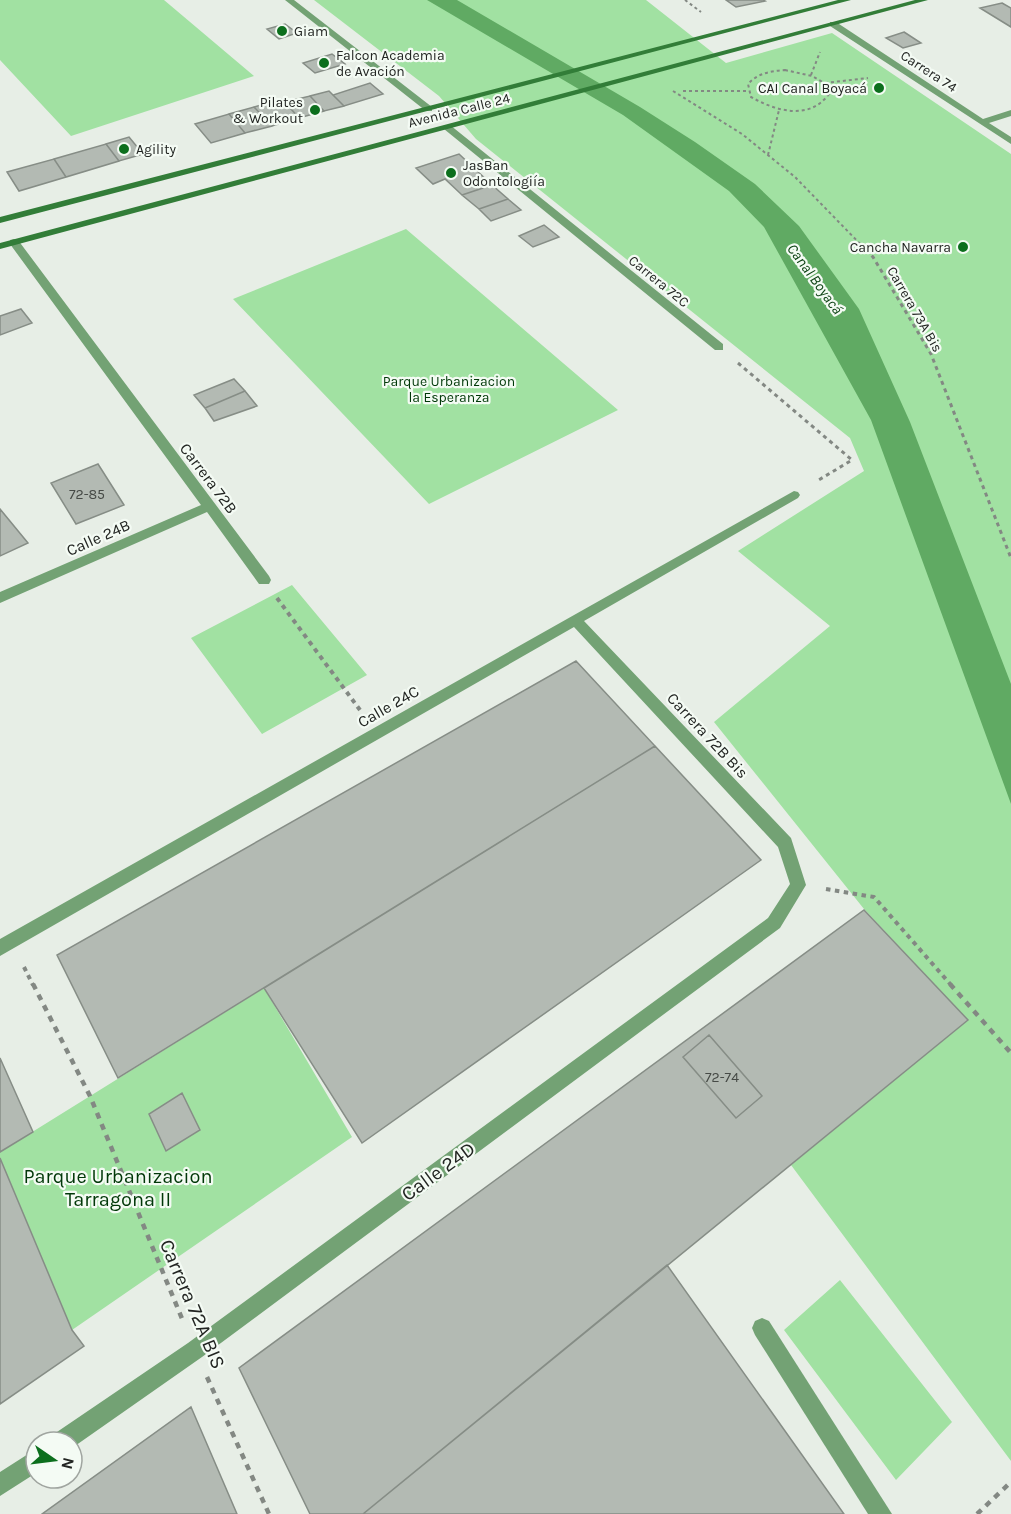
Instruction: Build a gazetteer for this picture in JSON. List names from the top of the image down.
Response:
{
  "streets": {
    "main road": ["Avenida Calle 24"],
    "street": [
      "Carrera 74",
      "Carrera 72C",
      "Carrera 72B",
      "Calle 24B",
      "Calle 24C",
      "Carrera 72B Bis",
      "Calle 24D"
    ],
    "path": ["Carrera 73A Bis", "Carrera 72A BIS"]
  },
  "crossings": [
    ["Carrera 74", "Avenida Calle 24"],
    ["Avenida Calle 24", "Carrera 72C"],
    ["Avenida Calle 24", "Carrera 72B"],
    ["Carrera 72B", "Calle 24B"],
    ["Calle 24C", "Carrera 72B Bis"],
    ["Calle 24C", "Carrera 72A BIS"],
    ["Carrera 72B Bis", "Calle 24D"],
    ["Calle 24D", "Carrera 72A BIS"]
  ],
  "water": ["Canal Boyacá"],
  "parks": ["Parque Urbanizacion la Esperanza", "Parque Urbanizacion Tarragona II"],
  "places": [
    "Giam",
    "Falcon Academia de Avación",
    "CAI Canal Boyacá",
    "Pilates & Workout",
    "Agility",
    "JasBan Odontologiía",
    "Cancha Navarra"
  ],
  "house_numbers": ["72-85", "72-74"],
  "north": "right"
}
